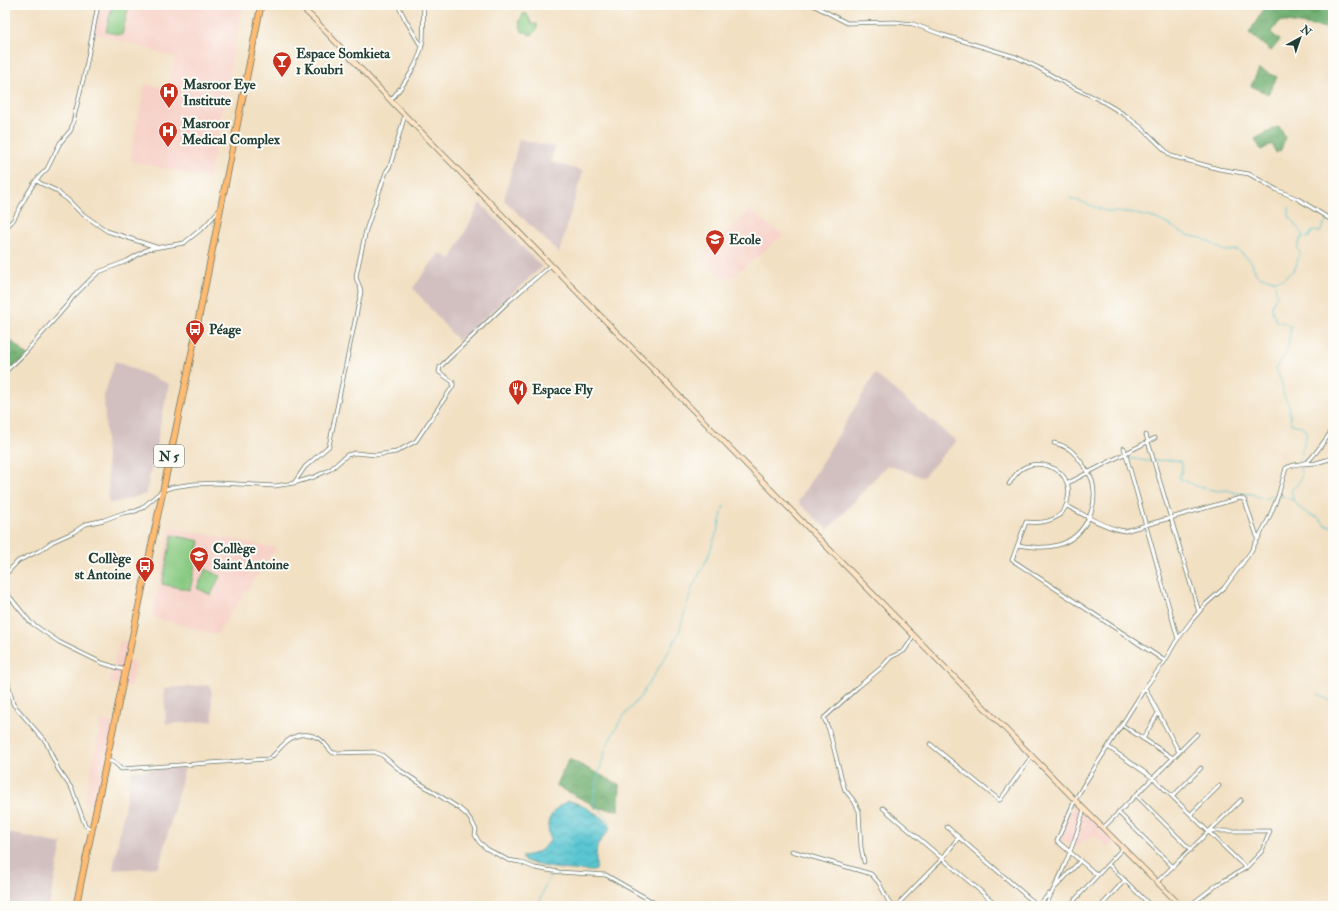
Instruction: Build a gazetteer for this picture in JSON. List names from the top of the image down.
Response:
{
  "streets": {
    "highway": ["N 5"]
  },
  "places": {
    "bar": ["Espace Somkieta 1 Koubri"],
    "hospital": ["Masroor Eye Institute", "Masroor Medical Complex"],
    "school or university": ["Ecole", "Collège Saint Antoine"],
    "bus stop": ["Péage", "Collège st Antoine"],
    "restaurant": ["Espace Fly"]
  },
  "north": "top right"
}
